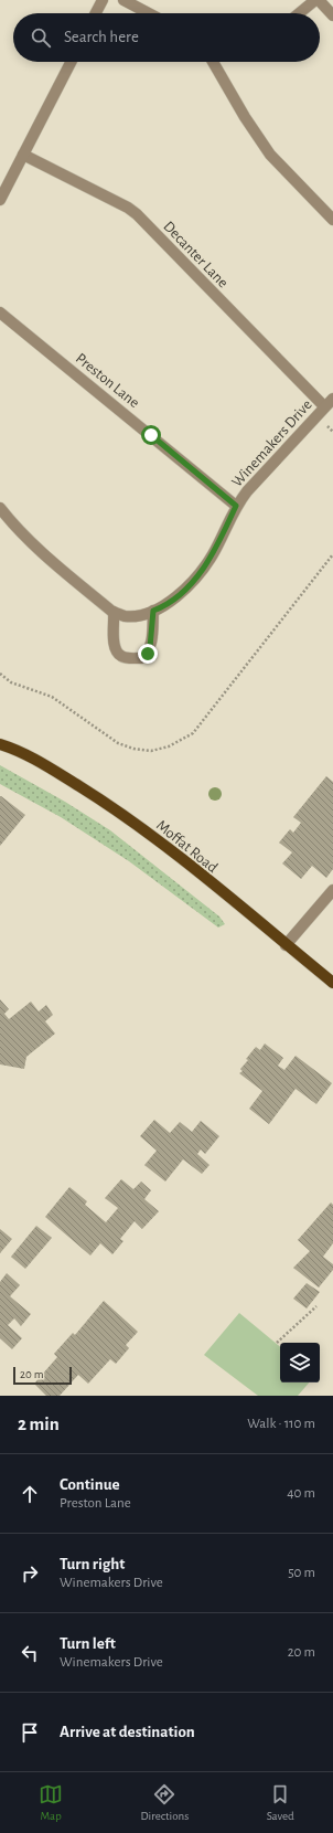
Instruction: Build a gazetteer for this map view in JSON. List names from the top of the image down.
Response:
{
  "streets": {
    "main road": ["Moffat Road"],
    "street": ["Decanter Lane", "Preston Lane", "Winemakers Drive"]
  },
  "crossings": [
    ["Decanter Lane", "Winemakers Drive"],
    ["Preston Lane", "Winemakers Drive"]
  ],
  "scale_bar": "20 m",
  "page": {
    "search": "Search here",
    "scale": "20 m",
    "heading": ["2 min", "Walk · 110 m"],
    "list": [
      ["Continue", "Preston Lane", "40 m"],
      ["Turn right", "Winemakers Drive", "50 m"],
      ["Turn left", "Winemakers Drive", "20 m"],
      "Arrive at destination"
    ],
    "nav": ["Map", "Directions", "Saved"]
  }
}
